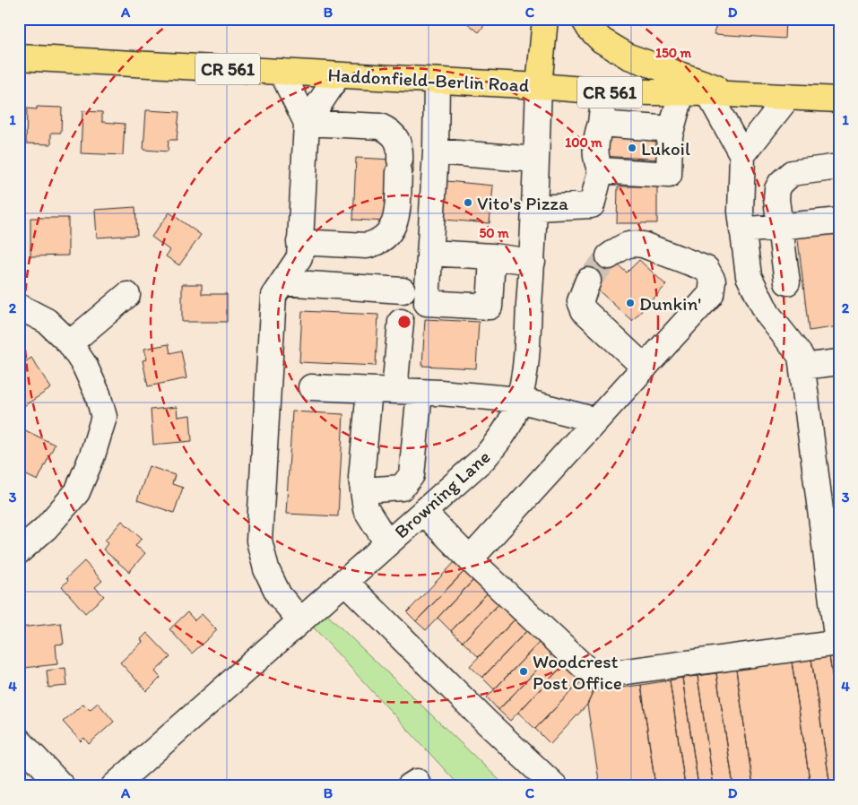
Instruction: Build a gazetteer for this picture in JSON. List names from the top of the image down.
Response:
{
  "streets": {
    "main road": ["CR 561", "Haddonfield-Berlin Road"],
    "street": ["Browning Lane"]
  },
  "crossings": [
    ["Haddonfield-Berlin Road", "Browning Lane"]
  ],
  "places": [
    "Lukoil",
    "Vito's Pizza",
    "Dunkin'",
    "Woodcrest Post Office"
  ],
  "grid": {
    "columns": [
      "A",
      "B",
      "C",
      "D"
    ],
    "rows": [
      "1",
      "2",
      "3",
      "4"
    ]
  },
  "rings": ["150 m", "100 m", "50 m"]
}
